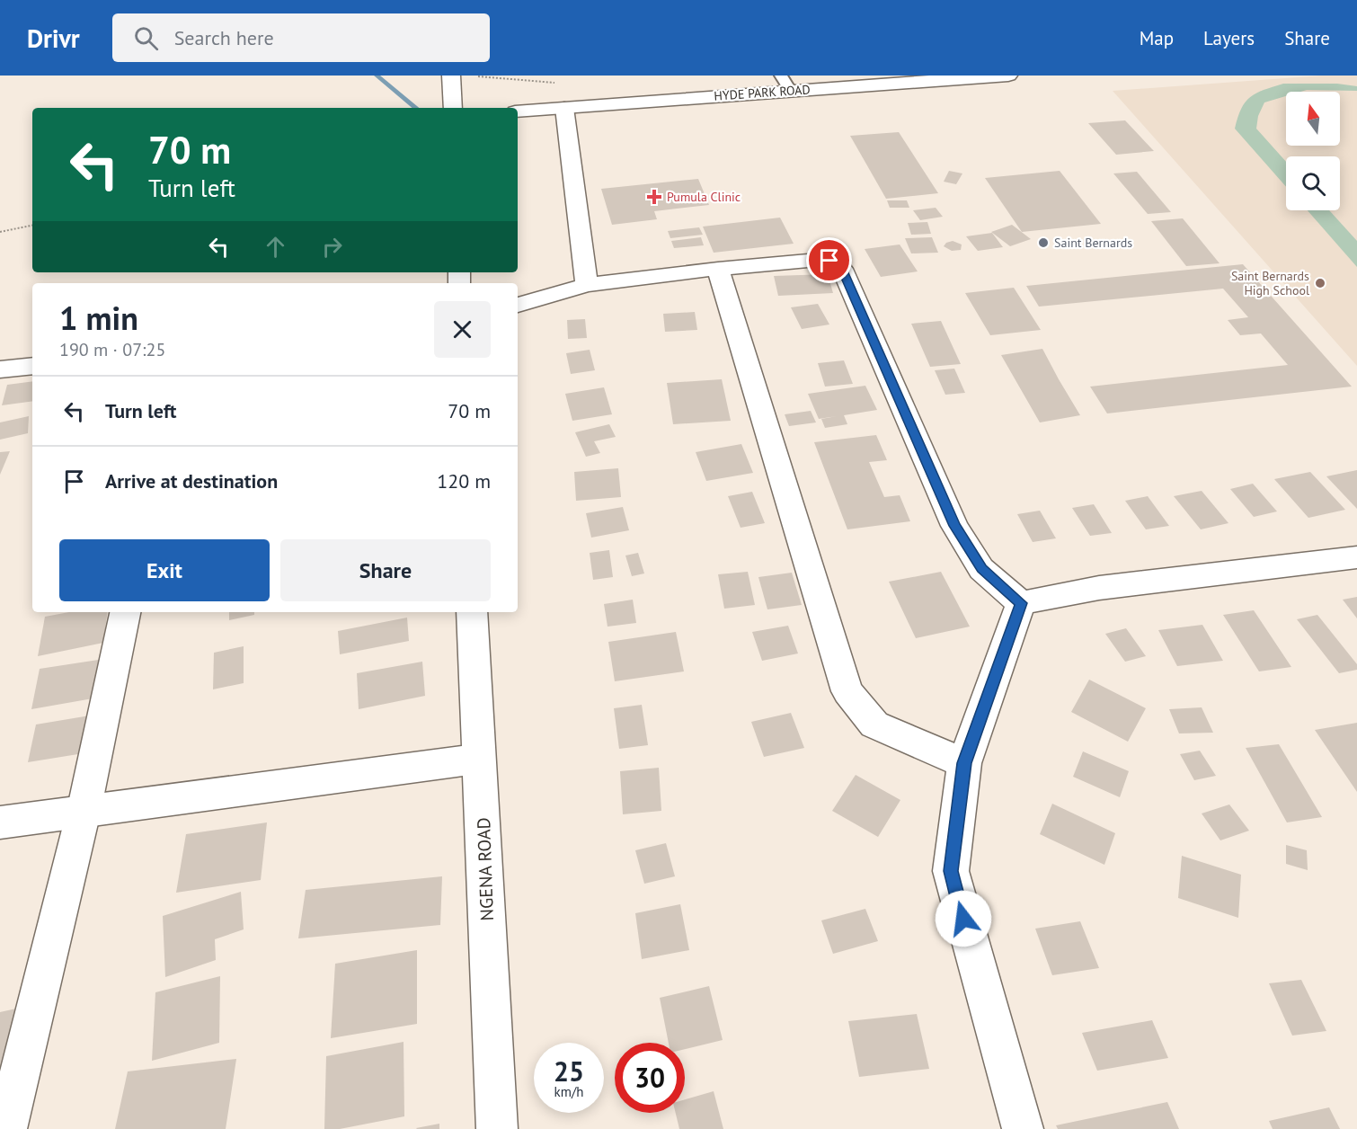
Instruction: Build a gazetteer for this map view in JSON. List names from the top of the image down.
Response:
{
  "streets": {
    "street": ["HYDE PARK ROAD", "NGENA ROAD"]
  },
  "places": {
    "health": ["Pumula Clinic"],
    "other": ["Saint Bernards", "Saint Bernards High School"]
  },
  "north": "top",
  "page": {
    "header": "Drivr",
    "search": "Search here",
    "nav": ["Map", "Layers", "Share"],
    "turn": ["70 m", "Turn left"],
    "heading": ["1 min", "190 m · 07:25"],
    "list": [
      {
        "name": "Turn left",
        "value": "70 m"
      },
      {
        "name": "Arrive at destination",
        "value": "120 m"
      }
    ],
    "buttons": ["Exit", "Share"],
    "speed": "25 km/h",
    "limit": "30"
  }
}
